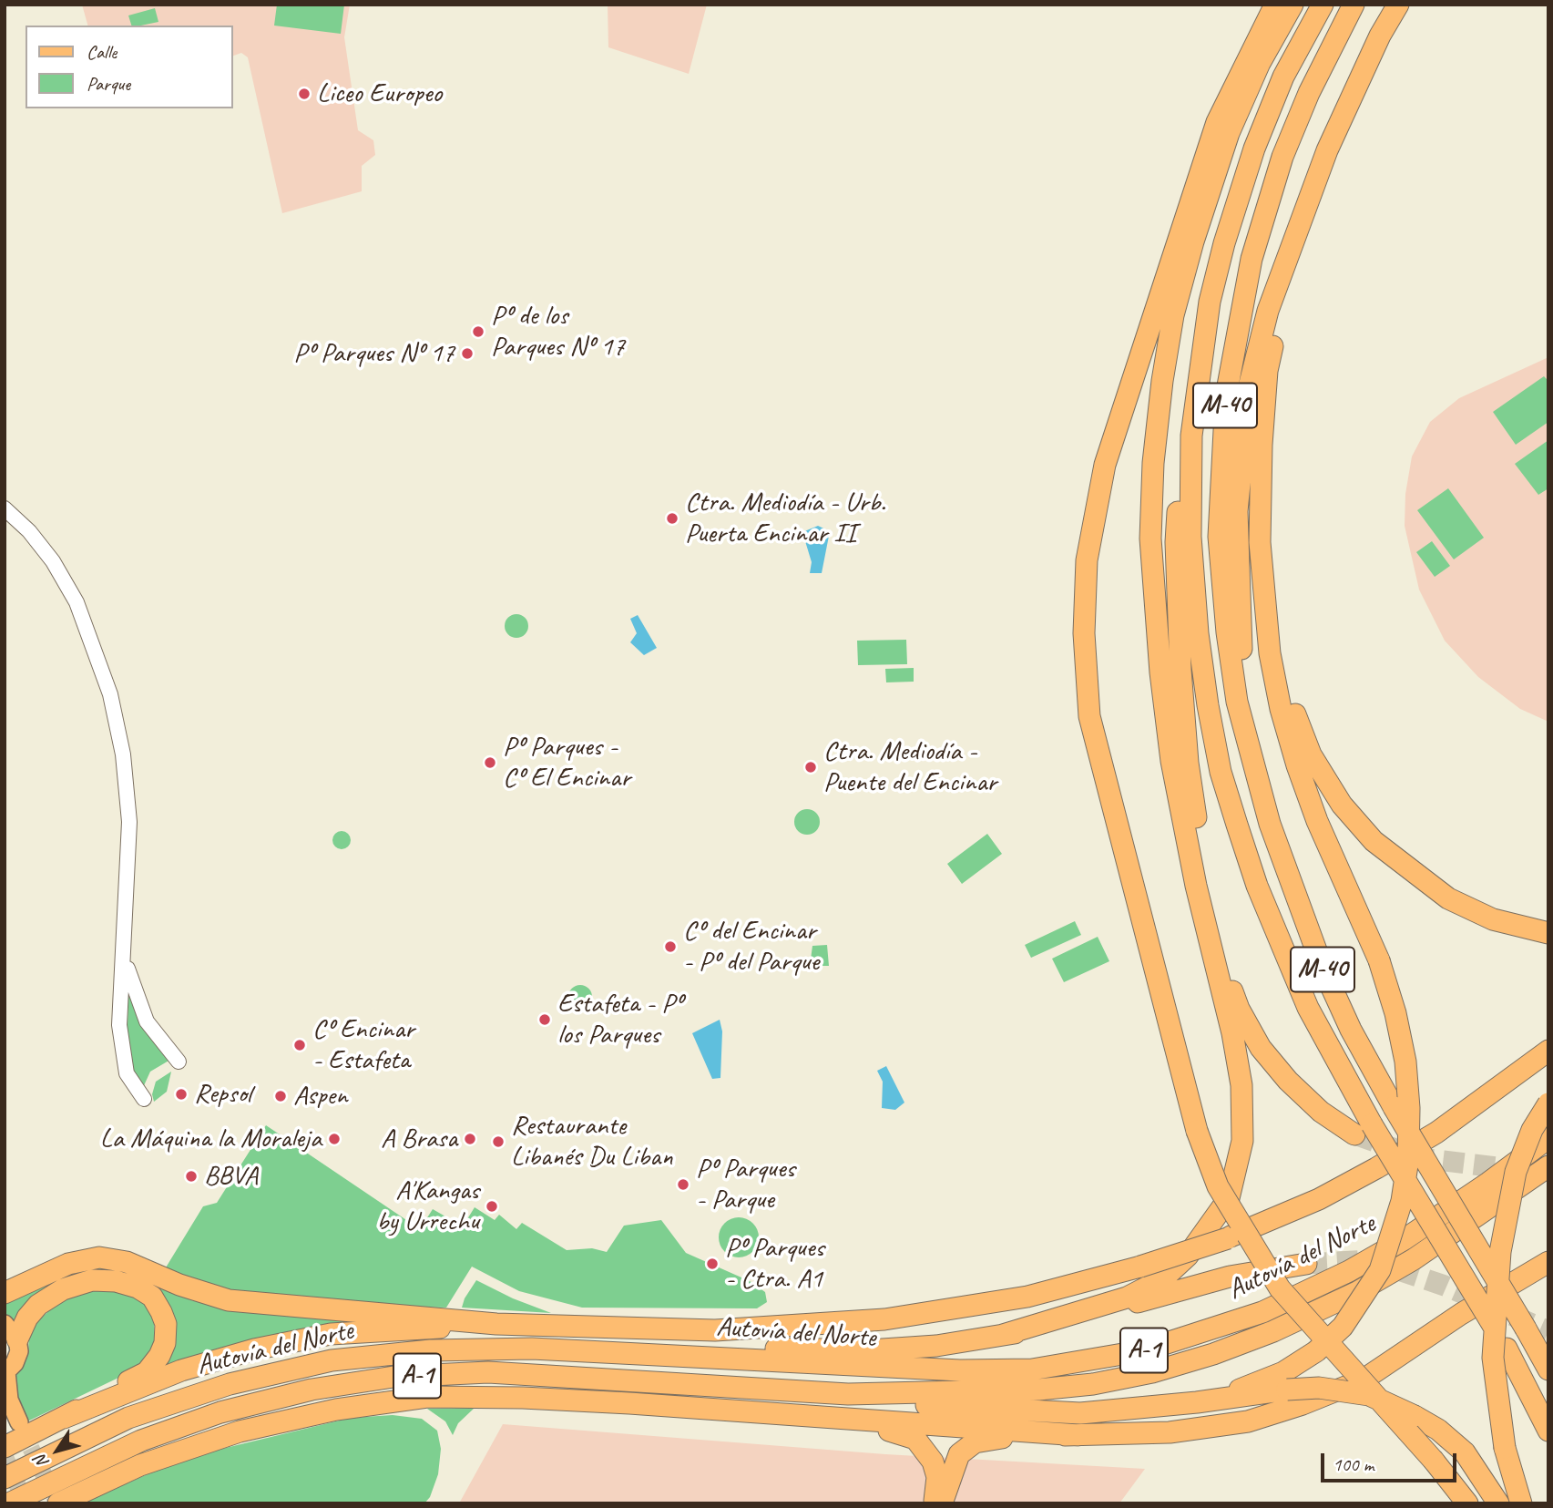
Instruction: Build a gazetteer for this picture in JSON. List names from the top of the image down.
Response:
{
  "streets": {
    "highway": ["M-40", "Autovía del Norte", "A-1"]
  },
  "places": [
    "Liceo Europeo",
    "Pº de los Parques Nº 17",
    "Pº Parques Nº 17",
    "Ctra. Mediodía - Urb. Puerta Encinar II",
    "Pº Parques - Cº El Encinar",
    "Ctra. Mediodía - Puente del Encinar",
    "Cº del Encinar - Pº del Parque",
    "Estafeta - Pº los Parques",
    "Cº Encinar - Estafeta",
    "Repsol",
    "Aspen",
    "La Máquina la Moraleja",
    "A Brasa",
    "Restaurante Libanés Du Liban",
    "BBVA",
    "Pº Parques - Parque",
    "A'Kangas by Urrechu",
    "Pº Parques - Ctra. A1"
  ],
  "legend": ["Calle", "Parque"],
  "scale_bar": "100 m",
  "north": "bottom left"
}
